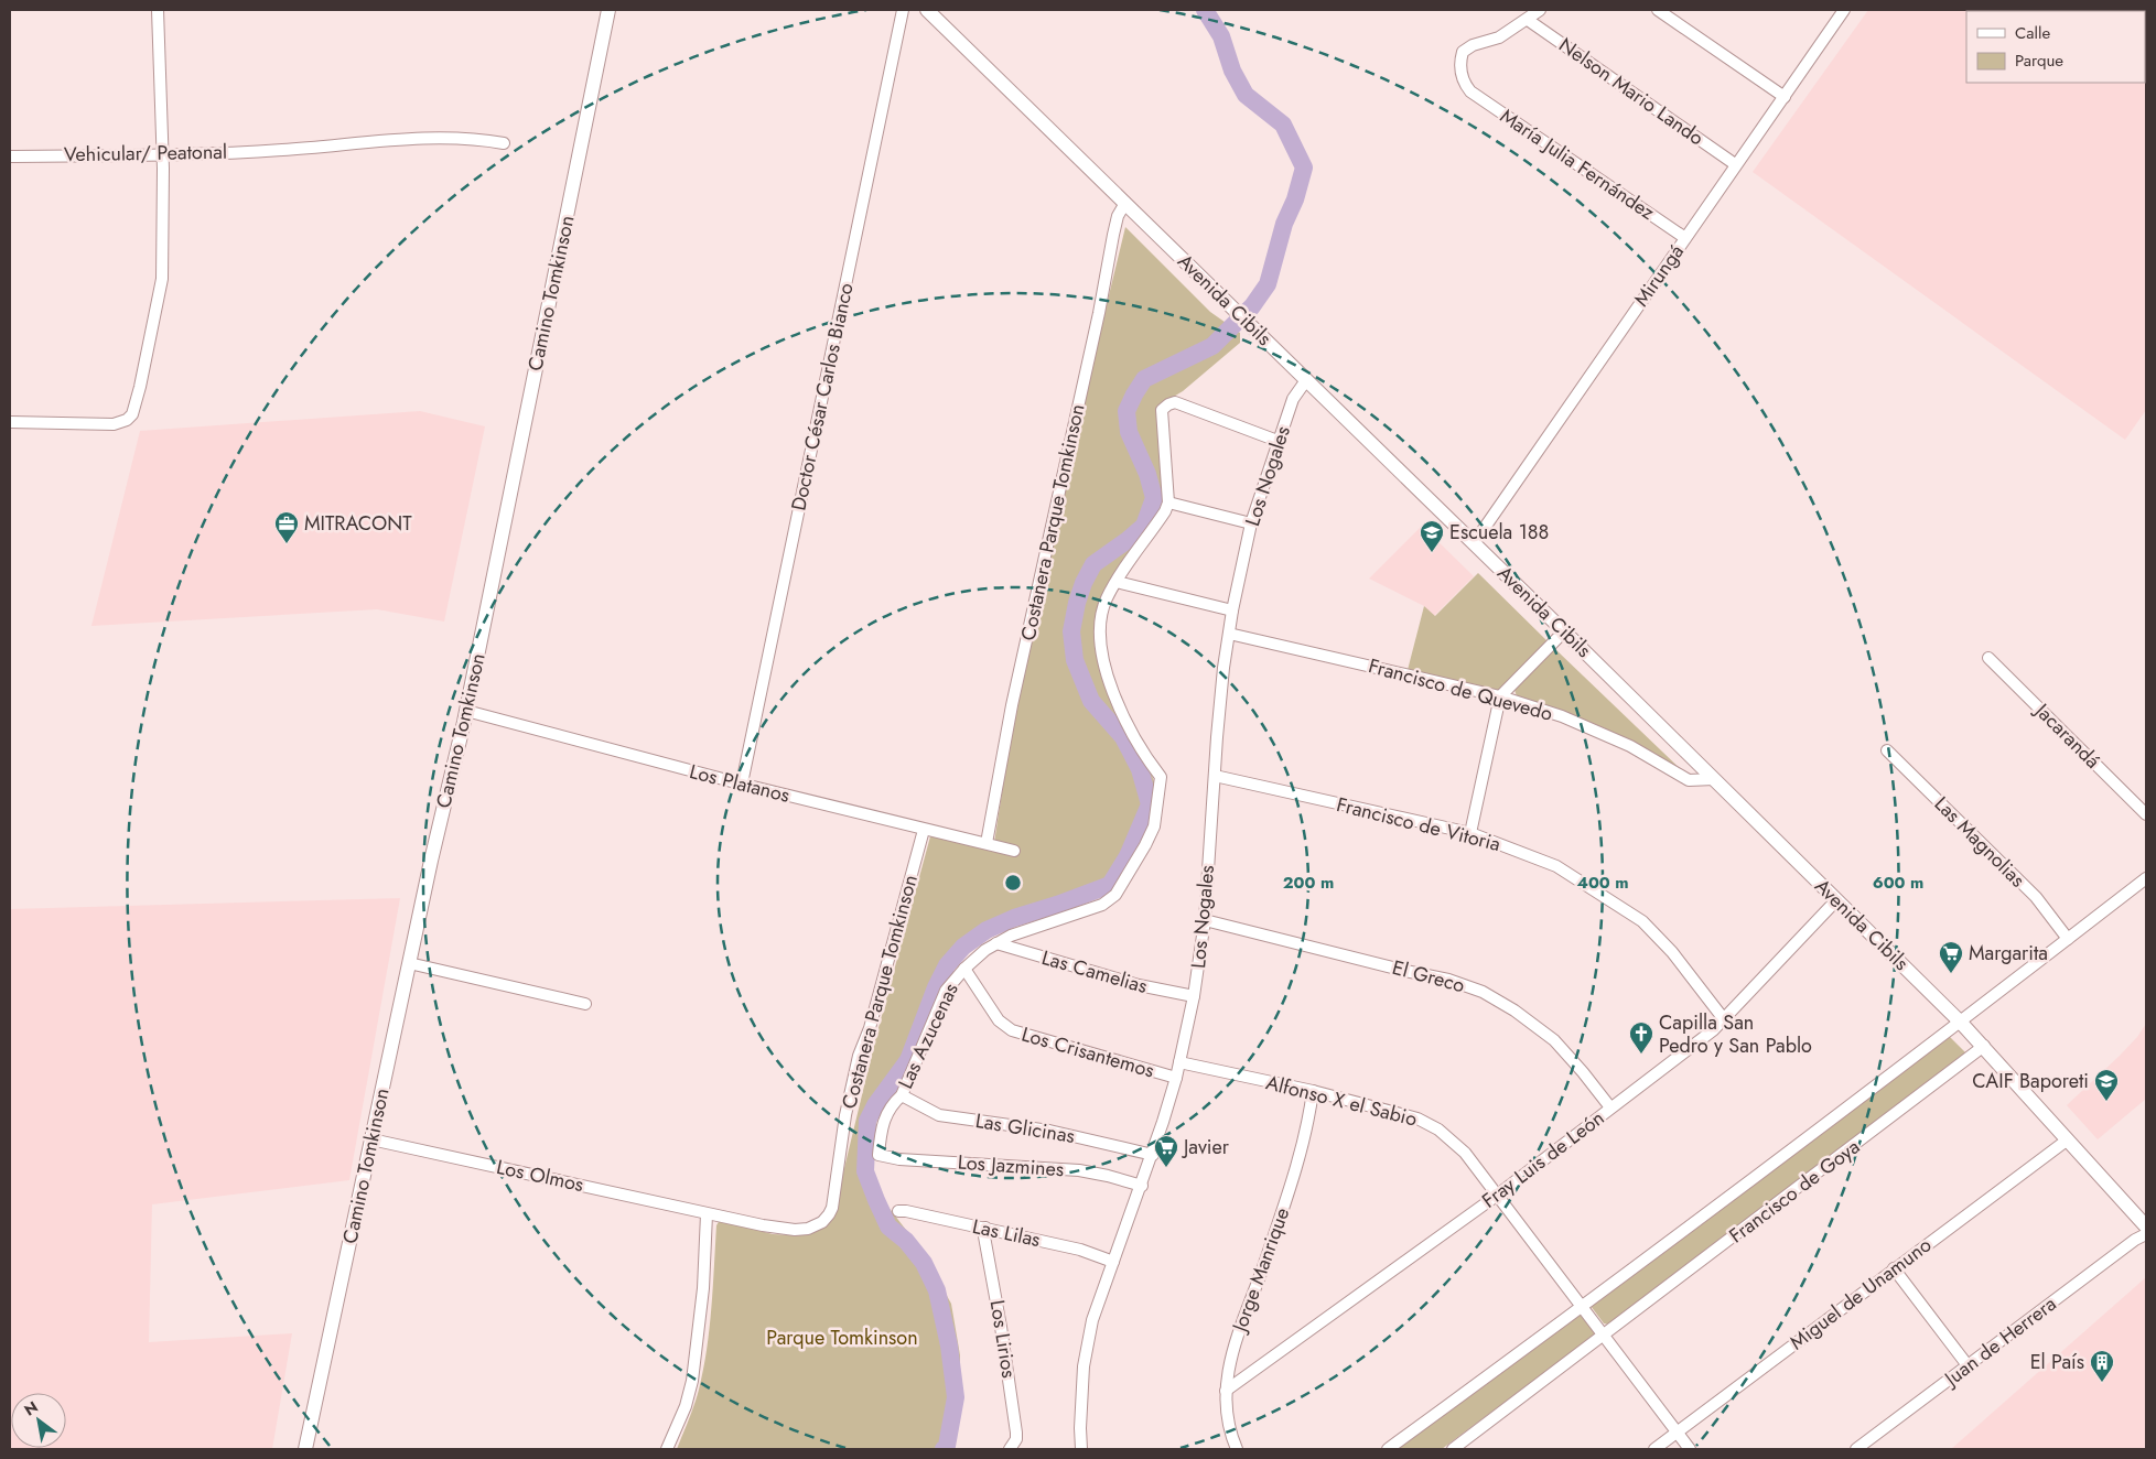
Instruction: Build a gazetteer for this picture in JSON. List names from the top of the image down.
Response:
{
  "streets": {
    "street": [
      "Nelson Mario Lando",
      "Vehicular/ Peatonal",
      "María Julia Fernández",
      "Mirungá",
      "Camino Tomkinson",
      "Avenida Cibils",
      "Doctor César Carlos Bianco",
      "Los Nogales",
      "Costanera Parque Tomkinson",
      "Francisco de Quevedo",
      "Jacarandá",
      "Los Platanos",
      "Francisco de Vitoria",
      "Las Magnolias",
      "Las Camelias",
      "El Greco",
      "Las Azucenas",
      "Los Crisantemos",
      "Alfonso X el Sabio",
      "Las Glicinas",
      "Fray Luis de León",
      "Los Jazmines",
      "Los Olmos",
      "Francisco de Goya",
      "Las Lilas",
      "Jorge Manrique",
      "Miguel de Unamuno",
      "Los Lirios",
      "Juan de Herrera"
    ]
  },
  "crossings": [
    ["Nelson Mario Lando", "María Julia Fernández"],
    ["Nelson Mario Lando", "Mirungá"],
    ["María Julia Fernández", "Mirungá"],
    ["Mirungá", "Avenida Cibils"],
    ["Camino Tomkinson", "Los Platanos"],
    ["Camino Tomkinson", "Los Olmos"],
    ["Avenida Cibils", "Los Nogales"],
    ["Avenida Cibils", "Costanera Parque Tomkinson"],
    ["Avenida Cibils", "Francisco de Quevedo"],
    ["Avenida Cibils", "Fray Luis de León"],
    ["Avenida Cibils", "Francisco de Goya"],
    ["Avenida Cibils", "Miguel de Unamuno"],
    ["Doctor César Carlos Bianco", "Los Platanos"],
    ["Los Nogales", "Francisco de Quevedo"],
    ["Los Nogales", "Francisco de Vitoria"],
    ["Los Nogales", "Las Camelias"],
    ["Los Nogales", "El Greco"],
    ["Los Nogales", "Los Crisantemos"],
    ["Los Nogales", "Alfonso X el Sabio"],
    ["Los Nogales", "Las Glicinas"],
    ["Los Nogales", "Los Jazmines"],
    ["Los Nogales", "Las Lilas"],
    ["Costanera Parque Tomkinson", "Los Platanos"],
    ["Costanera Parque Tomkinson", "Los Olmos"],
    ["Francisco de Vitoria", "Fray Luis de León"],
    ["Las Magnolias", "Francisco de Goya"],
    ["Las Camelias", "Las Azucenas"],
    ["El Greco", "Fray Luis de León"],
    ["Las Azucenas", "Los Crisantemos"],
    ["Las Azucenas", "Las Glicinas"],
    ["Las Azucenas", "Los Jazmines"],
    ["Alfonso X el Sabio", "Fray Luis de León"],
    ["Alfonso X el Sabio", "Francisco de Goya"],
    ["Alfonso X el Sabio", "Jorge Manrique"],
    ["Fray Luis de León", "Jorge Manrique"],
    ["Las Lilas", "Los Lirios"]
  ],
  "parks": ["Parque Tomkinson"],
  "places": {
    "office": ["MITRACONT"],
    "school or university": ["Escuela 188", "CAIF Baporeti"],
    "supermarket": ["Margarita", "Javier"],
    "church": ["Capilla San Pedro y San Pablo"],
    "building": ["El País"]
  },
  "legend": ["Calle", "Parque"],
  "north": "top left",
  "rings": ["200 m", "400 m", "600 m"]
}
